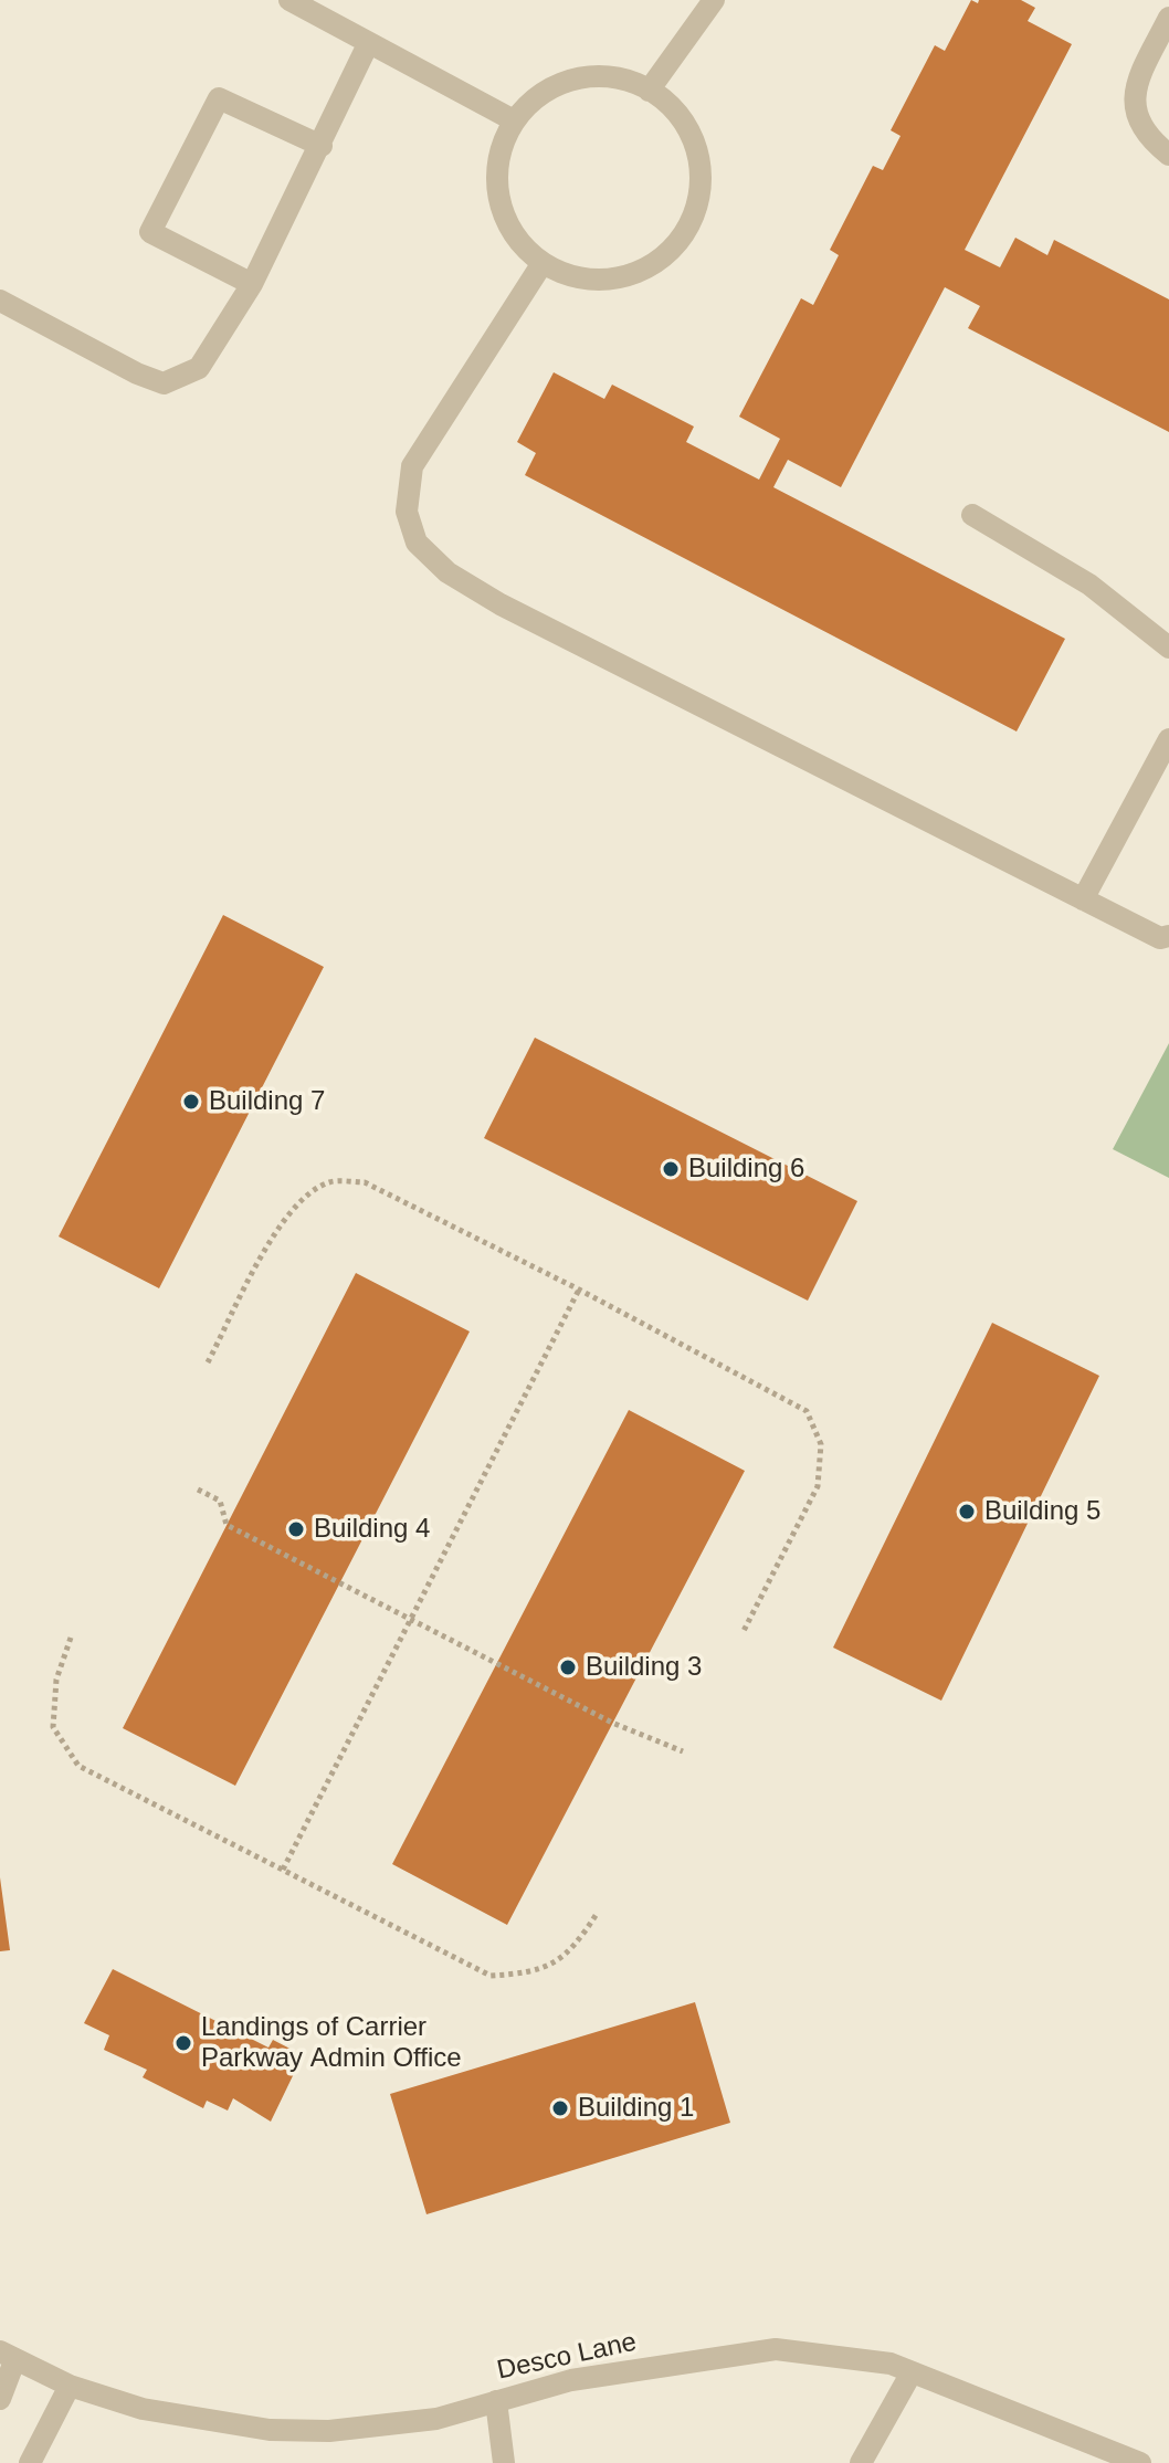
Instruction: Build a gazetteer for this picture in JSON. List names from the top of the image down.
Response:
{
  "streets": {
    "street": ["Desco Lane"]
  },
  "places": [
    "Building 7",
    "Building 6",
    "Building 5",
    "Building 4",
    "Building 3",
    "Landings of Carrier Parkway Admin Office",
    "Building 1"
  ]
}
